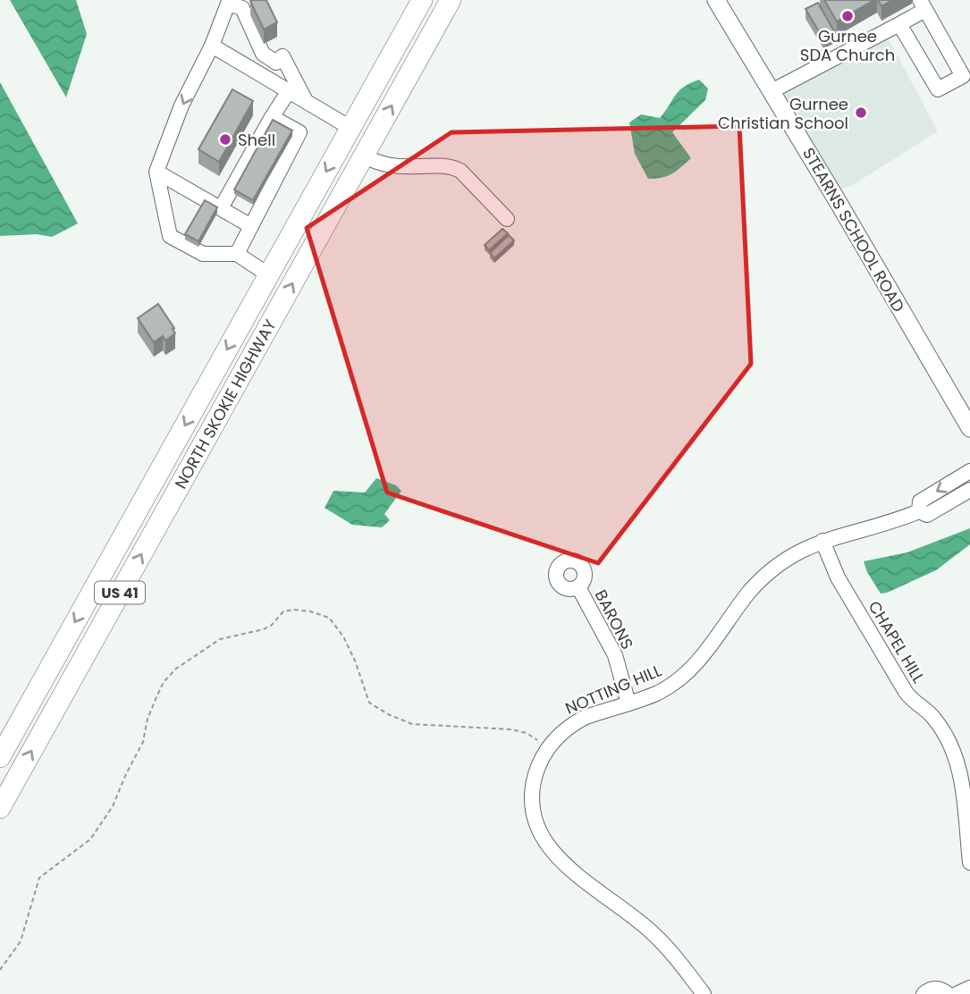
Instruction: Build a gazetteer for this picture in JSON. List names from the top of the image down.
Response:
{
  "streets": {
    "highway": ["NORTH SKOKIE HIGHWAY", "US 41"],
    "main road": ["STEARNS SCHOOL ROAD"],
    "street": ["BARONS", "CHAPEL HILL", "NOTTING HILL"]
  },
  "crossings": [
    ["BARONS", "NOTTING HILL"],
    ["CHAPEL HILL", "NOTTING HILL"]
  ],
  "places": ["Gurnee SDA Church", "Gurnee Christian School", "Shell"]
}
